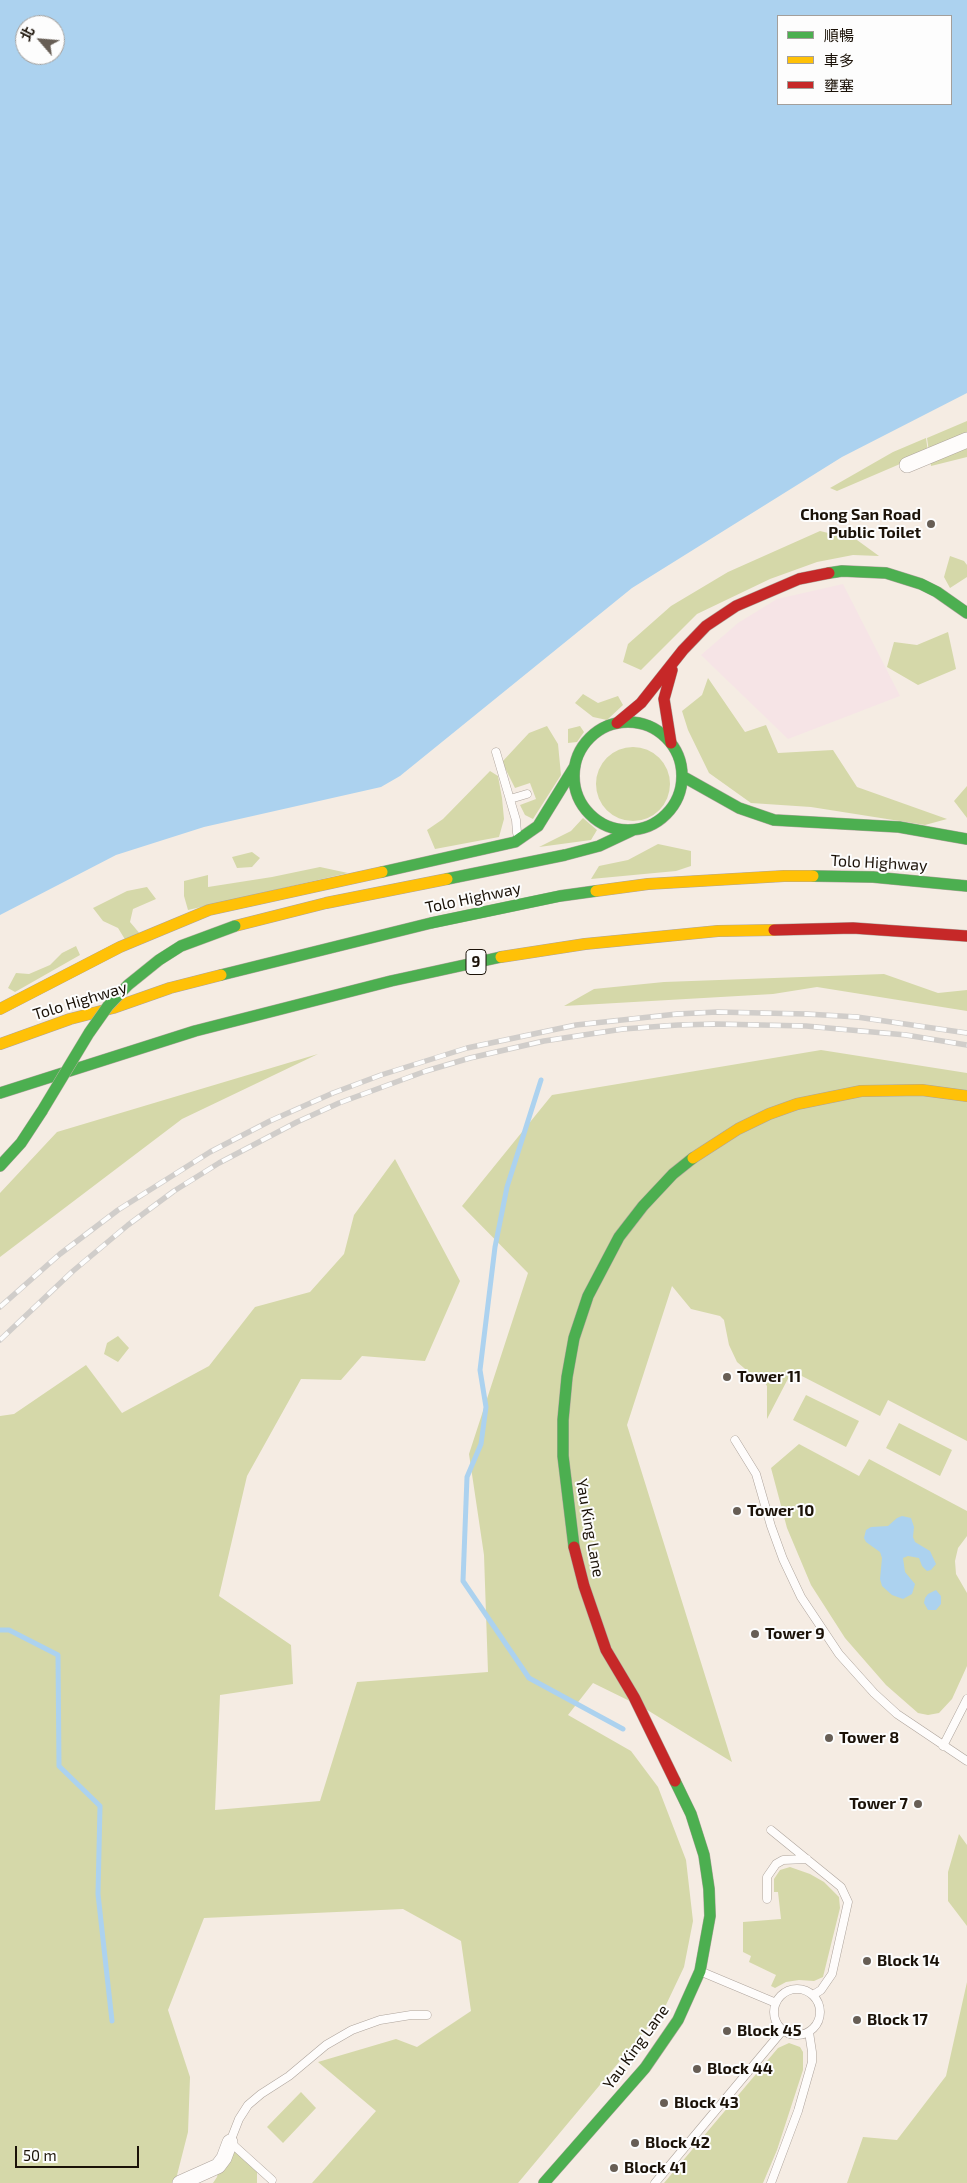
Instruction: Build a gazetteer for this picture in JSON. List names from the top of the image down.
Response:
{
  "streets": {
    "main road": ["Tolo Highway", "9", "Yau King Lane"]
  },
  "places": [
    "Chong San Road Public Toilet",
    "Tower 11",
    "Tower 10",
    "Tower 9",
    "Tower 8",
    "Tower 7",
    "Block 14",
    "Block 17",
    "Block 45",
    "Block 44",
    "Block 43",
    "Block 42",
    "Block 41"
  ],
  "legend": ["順暢", "車多", "壅塞"],
  "scale_bar": "50 m",
  "north": "top left"
}
